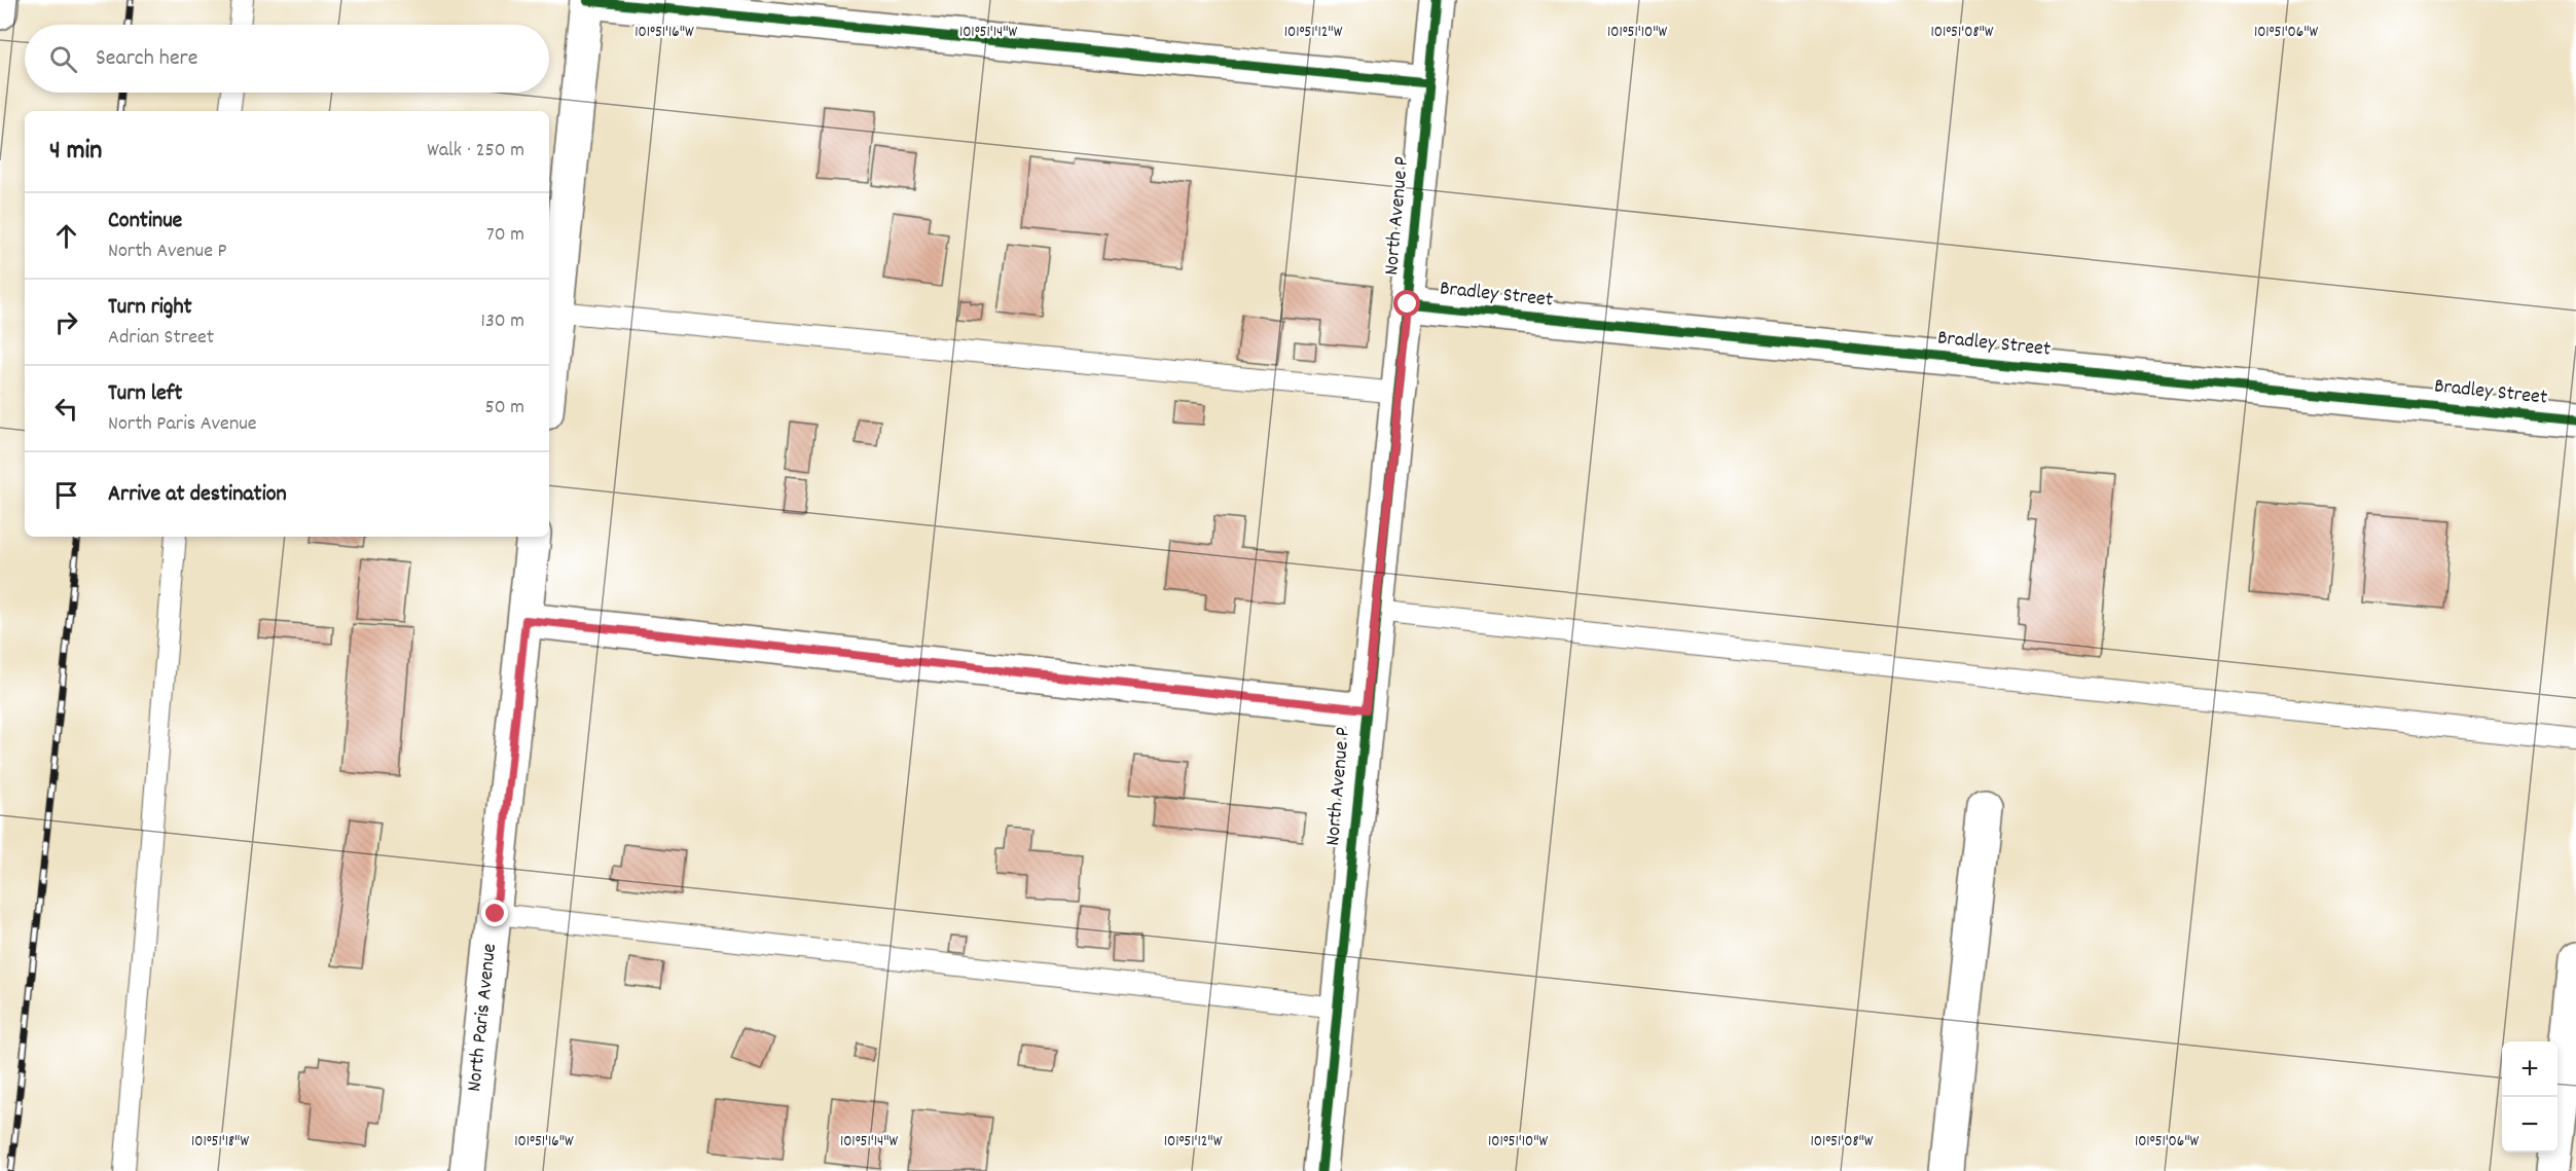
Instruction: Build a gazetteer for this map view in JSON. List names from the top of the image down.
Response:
{
  "streets": {
    "street": ["North Avenue P", "Bradley Street", "North Paris Avenue"]
  },
  "crossings": [
    ["North Avenue P", "Bradley Street"]
  ],
  "page": {
    "search": "Search here",
    "heading": ["4 min", "Walk · 250 m"],
    "list": [
      ["Continue", "North Avenue P", "70 m"],
      ["Turn right", "Adrian Street", "130 m"],
      ["Turn left", "North Paris Avenue", "50 m"],
      "Arrive at destination"
    ],
    "map_buttons": ["+", "−"]
  },
  "coordinates": [
    "101°51'16\"W",
    "101°51'14\"W",
    "101°51'12\"W",
    "101°51'10\"W",
    "101°51'08\"W",
    "101°51'06\"W",
    "101°51'18\"W"
  ]
}
